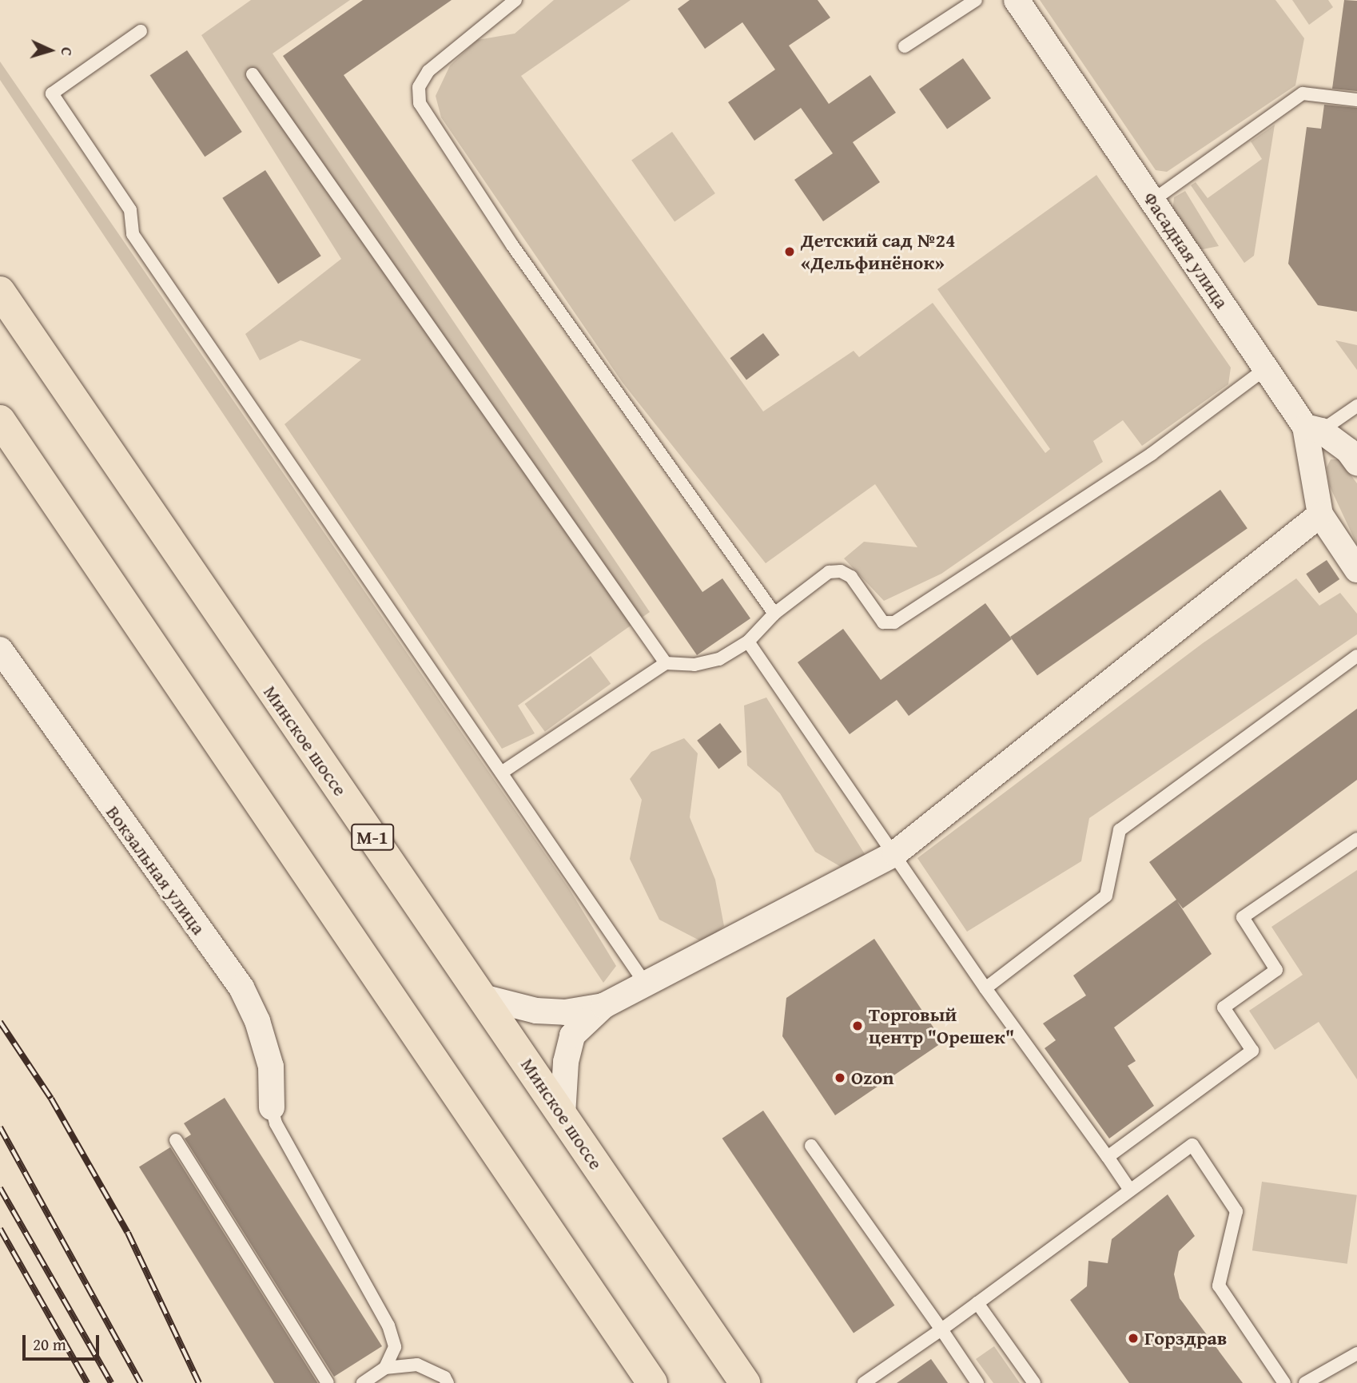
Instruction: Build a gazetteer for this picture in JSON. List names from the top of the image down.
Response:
{
  "streets": {
    "highway": ["Минское шоссе", "М-1"],
    "street": ["Фасадная улица", "Вокзальная улица"]
  },
  "places": [
    "Детский сад №24 «Дельфинёнок»",
    "Торговый центр \"Орешек\"",
    "Ozon",
    "Горздрав"
  ],
  "scale_bar": "20 m",
  "north": "right"
}
